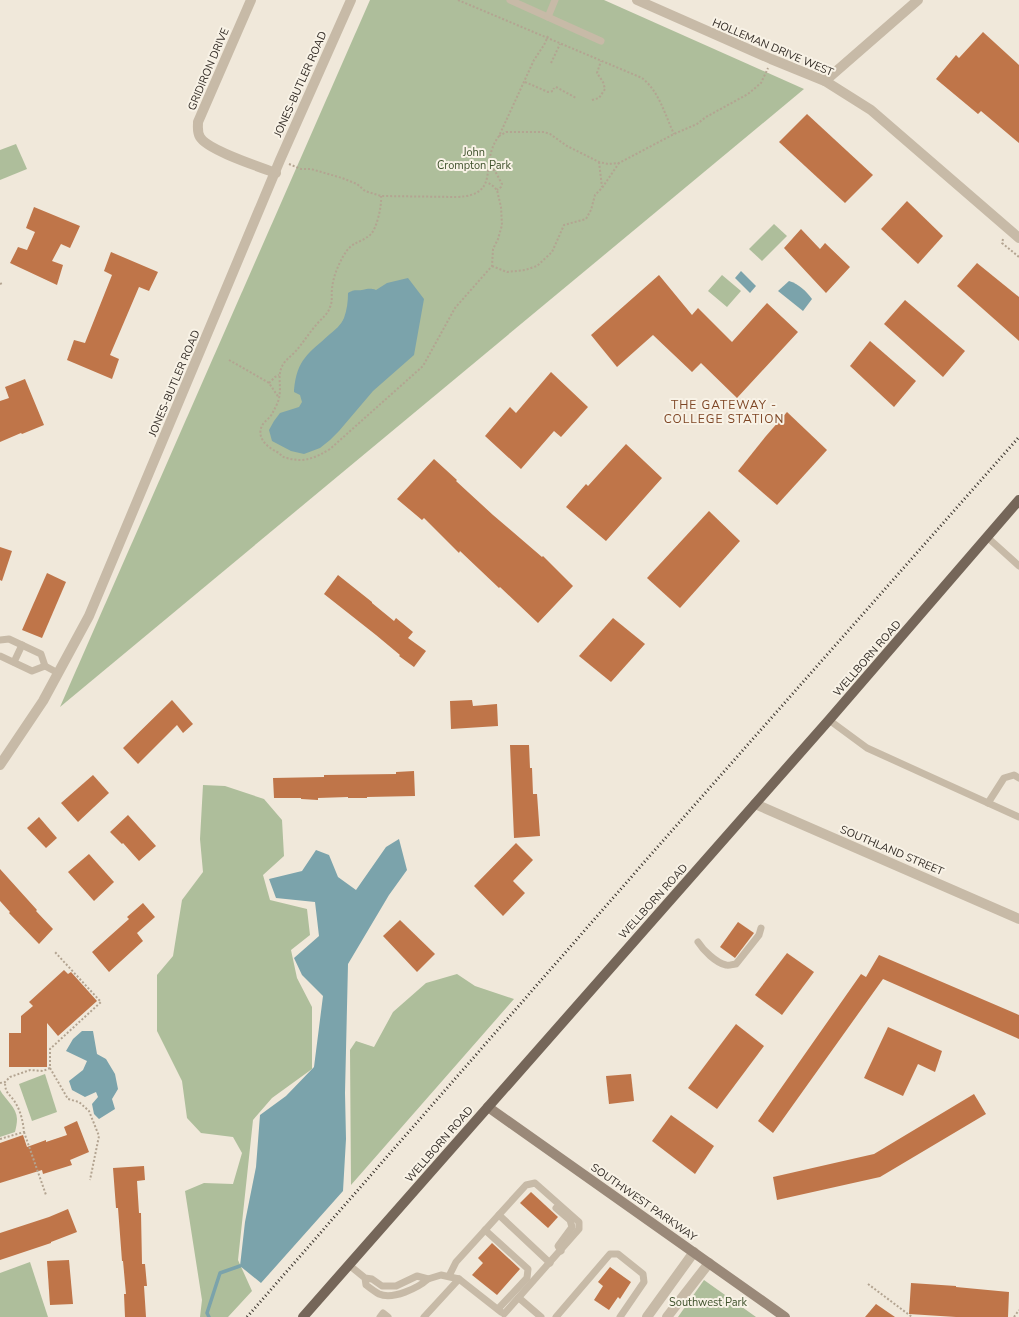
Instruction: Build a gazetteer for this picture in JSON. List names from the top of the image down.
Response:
{
  "streets": {
    "main road": ["WELLBORN ROAD", "SOUTHWEST PARKWAY"],
    "street": [
      "HOLLEMAN DRIVE WEST",
      "GRIDIRON DRIVE",
      "JONES-BUTLER ROAD",
      "SOUTHLAND STREET"
    ]
  },
  "crossings": [
    ["GRIDIRON DRIVE", "JONES-BUTLER ROAD"],
    ["WELLBORN ROAD", "SOUTHLAND STREET"],
    ["WELLBORN ROAD", "SOUTHWEST PARKWAY"]
  ],
  "districts": ["THE GATEWAY - COLLEGE STATION"],
  "parks": ["John Crompton Park", "Southwest Park"]
}
